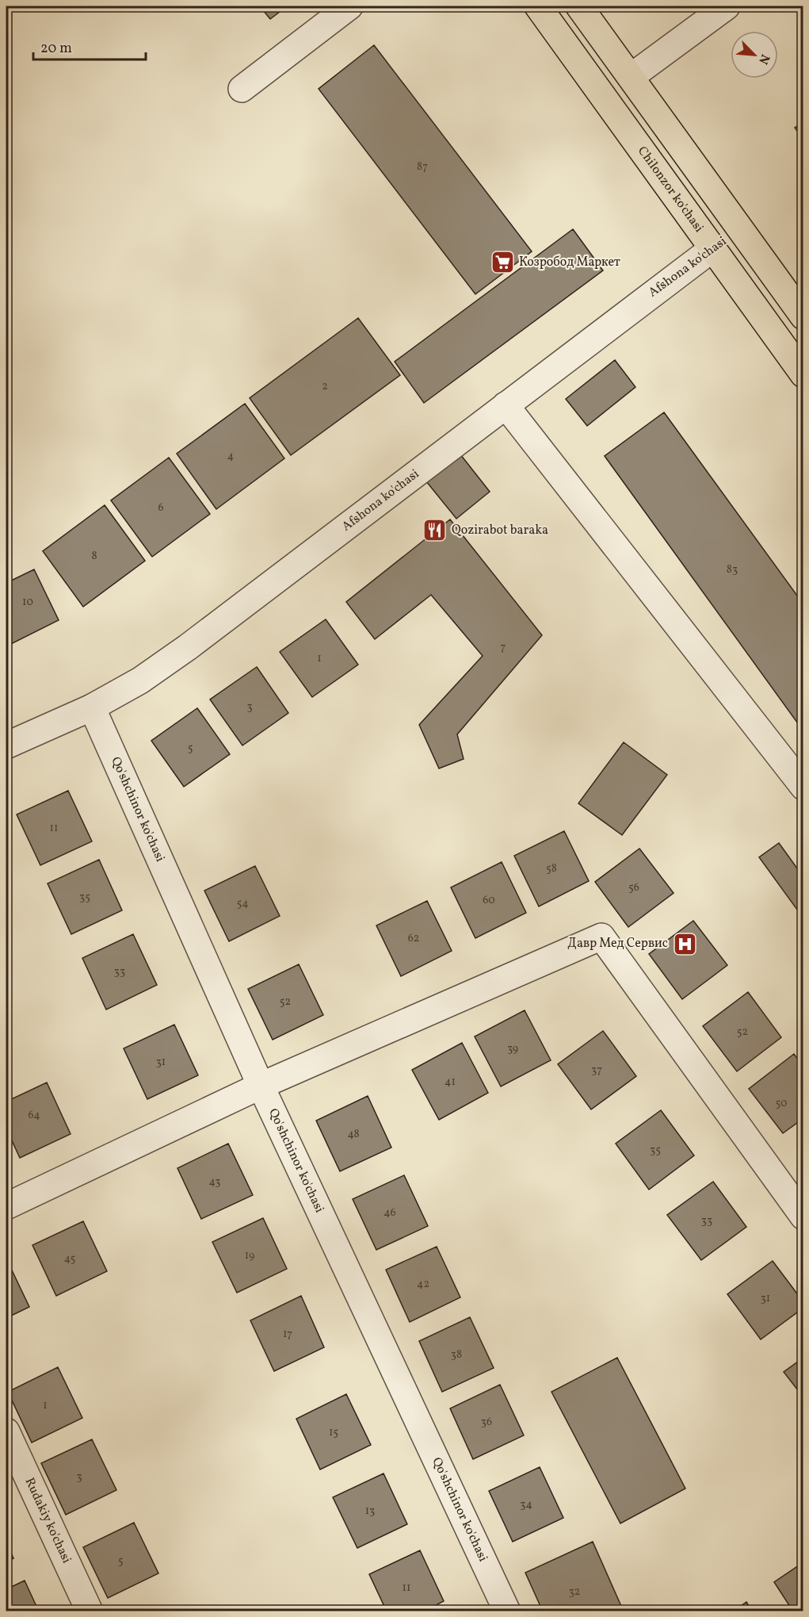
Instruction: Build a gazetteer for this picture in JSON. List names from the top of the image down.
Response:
{
  "streets": {
    "main road": ["Chilonzor ko'chasi", "Afshona ko'chasi"],
    "street": ["Qo'shchinor ko'chasi", "Rudakiy ko'chasi"]
  },
  "crossings": [
    ["Chilonzor ko'chasi", "Afshona ko'chasi"],
    ["Afshona ko'chasi", "Qo'shchinor ko'chasi"]
  ],
  "places": {
    "supermarket": ["Козробод Маркет"],
    "restaurant": ["Qozirabot baraka"],
    "hospital": ["Давр Мед Сервис"]
  },
  "house_numbers": [
    "87",
    "2",
    "4",
    "6",
    "8",
    "83",
    "10",
    "7",
    "1",
    "3",
    "5",
    "11",
    "58",
    "56",
    "35",
    "60",
    "54",
    "62",
    "33",
    "52",
    "52",
    "39",
    "31",
    "37",
    "41",
    "50",
    "64",
    "48",
    "35",
    "43",
    "46",
    "33",
    "19",
    "45",
    "42",
    "31",
    "17",
    "38",
    "1",
    "36",
    "15",
    "3",
    "34",
    "13",
    "5",
    "11",
    "32"
  ],
  "scale_bar": "20 m",
  "north": "bottom right"
}
